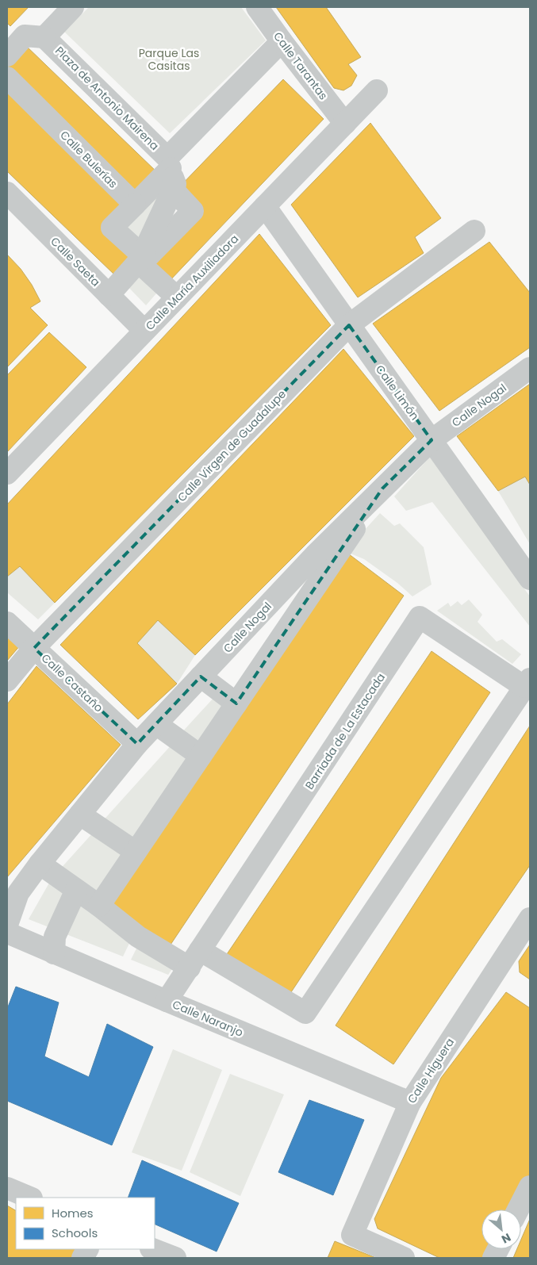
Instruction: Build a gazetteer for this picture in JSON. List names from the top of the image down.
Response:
{
  "streets": {
    "street": [
      "Calle Tarantas",
      "Plaza de Antonio Mairena",
      "Calle Bulerías",
      "Calle Saeta",
      "Calle María Auxiliadora",
      "Calle Limón",
      "Calle Nogal",
      "Calle Virgen de Guadalupe",
      "Calle Castaño",
      "Barriada de La Estacada",
      "Calle Naranjo",
      "Calle Higuera"
    ]
  },
  "crossings": [
    ["Calle Tarantas", "Plaza de Antonio Mairena"],
    ["Calle Tarantas", "Calle María Auxiliadora"],
    ["Calle Saeta", "Calle María Auxiliadora"],
    ["Calle María Auxiliadora", "Calle Limón"],
    ["Calle Limón", "Calle Nogal"],
    ["Calle Limón", "Calle Virgen de Guadalupe"],
    ["Calle Nogal", "Calle Castaño"],
    ["Calle Virgen de Guadalupe", "Calle Castaño"],
    ["Barriada de La Estacada", "Calle Naranjo"],
    ["Calle Naranjo", "Calle Higuera"]
  ],
  "parks": ["Parque Las Casitas"],
  "legend": ["Homes", "Schools"],
  "north": "bottom right"
}
